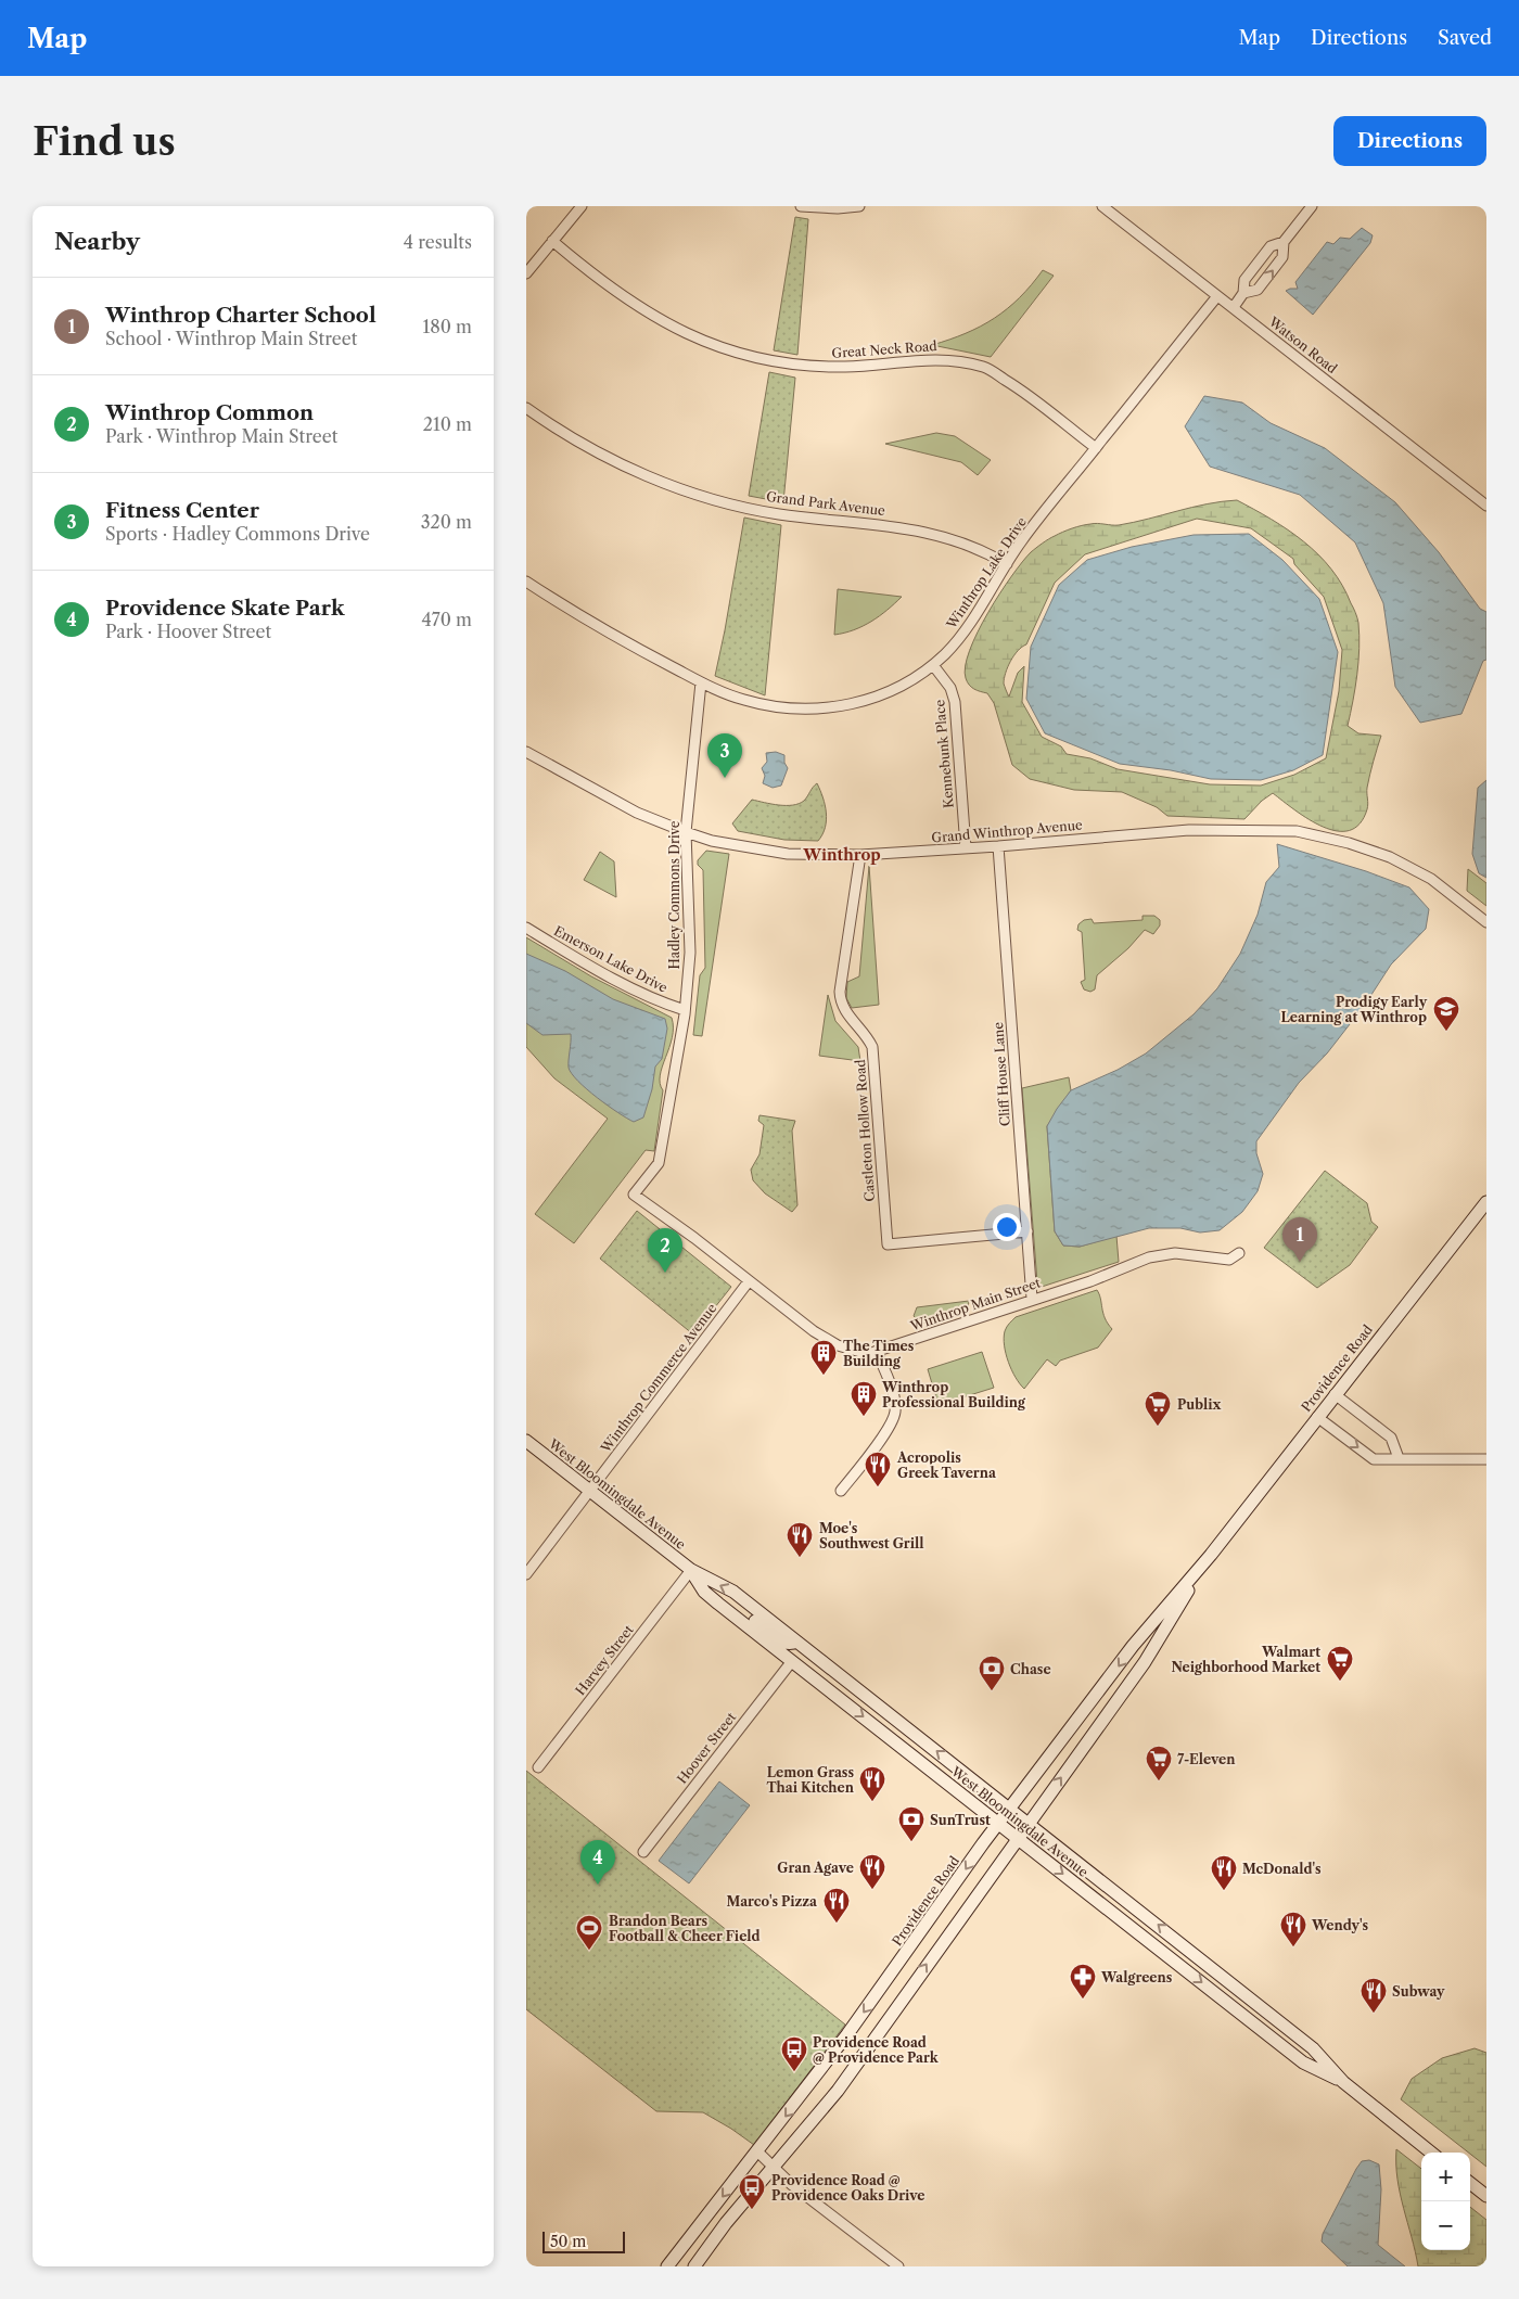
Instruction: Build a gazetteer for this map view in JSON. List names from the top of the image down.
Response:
{
  "streets": {
    "main road": ["Providence Road", "West Bloomingdale Avenue"],
    "street": [
      "Watson Road",
      "Great Neck Road",
      "Grand Park Avenue",
      "Winthrop Lake Drive",
      "Kennebunk Place",
      "Grand Winthrop Avenue",
      "Hadley Commons Drive",
      "Emerson Lake Drive",
      "Cliff House Lane",
      "Castleton Hollow Road",
      "Winthrop Main Street",
      "Winthrop Commerce Avenue",
      "Harvey Street",
      "Hoover Street"
    ]
  },
  "crossings": [
    ["Watson Road", "Winthrop Lake Drive"],
    ["Great Neck Road", "Winthrop Lake Drive"],
    ["Grand Park Avenue", "Winthrop Lake Drive"],
    ["Winthrop Lake Drive", "Kennebunk Place"],
    ["Winthrop Lake Drive", "Hadley Commons Drive"],
    ["Kennebunk Place", "Grand Winthrop Avenue"],
    ["Grand Winthrop Avenue", "Hadley Commons Drive"],
    ["Grand Winthrop Avenue", "Cliff House Lane"],
    ["Grand Winthrop Avenue", "Castleton Hollow Road"],
    ["Hadley Commons Drive", "Emerson Lake Drive"],
    ["Hadley Commons Drive", "Winthrop Main Street"],
    ["Cliff House Lane", "Castleton Hollow Road"],
    ["Cliff House Lane", "Winthrop Main Street"],
    ["Winthrop Main Street", "Winthrop Commerce Avenue"],
    ["Providence Road", "West Bloomingdale Avenue"],
    ["Winthrop Commerce Avenue", "West Bloomingdale Avenue"],
    ["West Bloomingdale Avenue", "Harvey Street"],
    ["West Bloomingdale Avenue", "Hoover Street"]
  ],
  "districts": ["Winthrop"],
  "places": {
    "school or university": ["Prodigy Early Learning at Winthrop"],
    "building": ["The Times Building", "Winthrop Professional Building"],
    "supermarket": ["Publix", "Walmart Neighborhood Market", "7-Eleven"],
    "restaurant": [
      "Acropolis Greek Taverna",
      "Moe's Southwest Grill",
      "Lemon Grass Thai Kitchen",
      "Gran Agave",
      "McDonald's",
      "Marco's Pizza",
      "Wendy's",
      "Subway"
    ],
    "bank": ["Chase", "SunTrust"],
    "sports": ["Brandon Bears Football & Cheer Field"],
    "pharmacy": ["Walgreens"],
    "bus stop": ["Providence Road @ Providence Park", "Providence Road @ Providence Oaks Drive"]
  },
  "scale_bar": "50 m",
  "page": {
    "header": "Map",
    "nav": ["Map", "Directions", "Saved"],
    "buttons": "Directions",
    "title": "Find us",
    "heading": ["Nearby", "4 results"],
    "list": [
      {
        "mark": "1",
        "name": "Winthrop Charter School",
        "note": "School · Winthrop Main Street",
        "value": "180 m"
      },
      {
        "mark": "2",
        "name": "Winthrop Common",
        "note": "Park · Winthrop Main Street",
        "value": "210 m"
      },
      {
        "mark": "3",
        "name": "Fitness Center",
        "note": "Sports · Hadley Commons Drive",
        "value": "320 m"
      },
      {
        "mark": "4",
        "name": "Providence Skate Park",
        "note": "Park · Hoover Street",
        "value": "470 m"
      }
    ],
    "pins": [
      "3",
      "1",
      "2",
      "4"
    ],
    "map_buttons": ["+", "−"],
    "scale": "50 m"
  }
}
